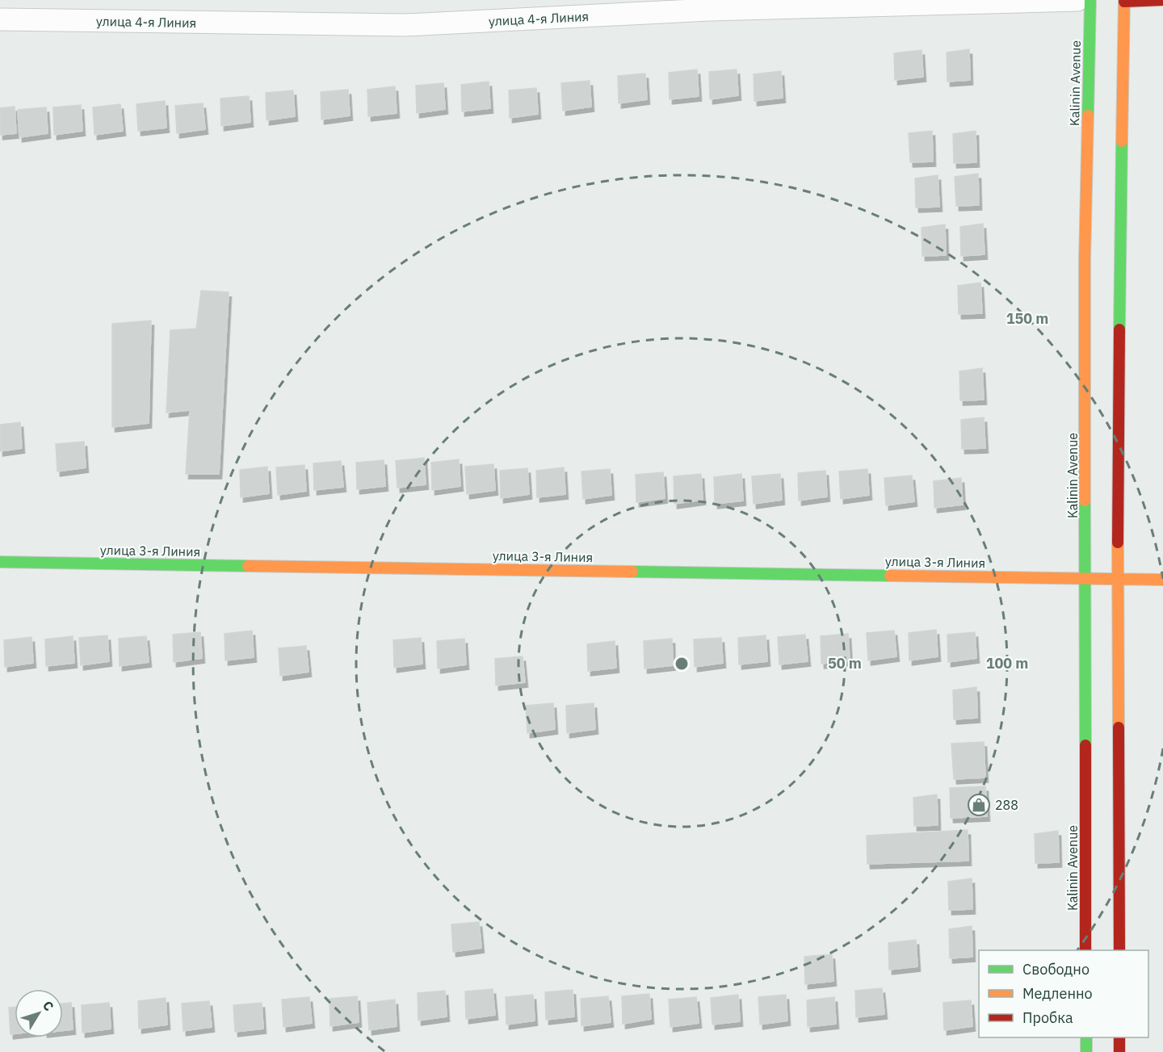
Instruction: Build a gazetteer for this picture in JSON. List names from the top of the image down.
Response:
{
  "streets": {
    "main road": ["Kalinin Avenue", "улица 3-я Линия"],
    "street": ["улица 4-я Линия"]
  },
  "crossings": [
    ["Kalinin Avenue", "улица 3-я Линия"]
  ],
  "places": {
    "shop": ["288"]
  },
  "legend": ["Свободно", "Медленно", "Пробка"],
  "north": "top right",
  "rings": ["150 m", "50 m", "100 m"]
}
